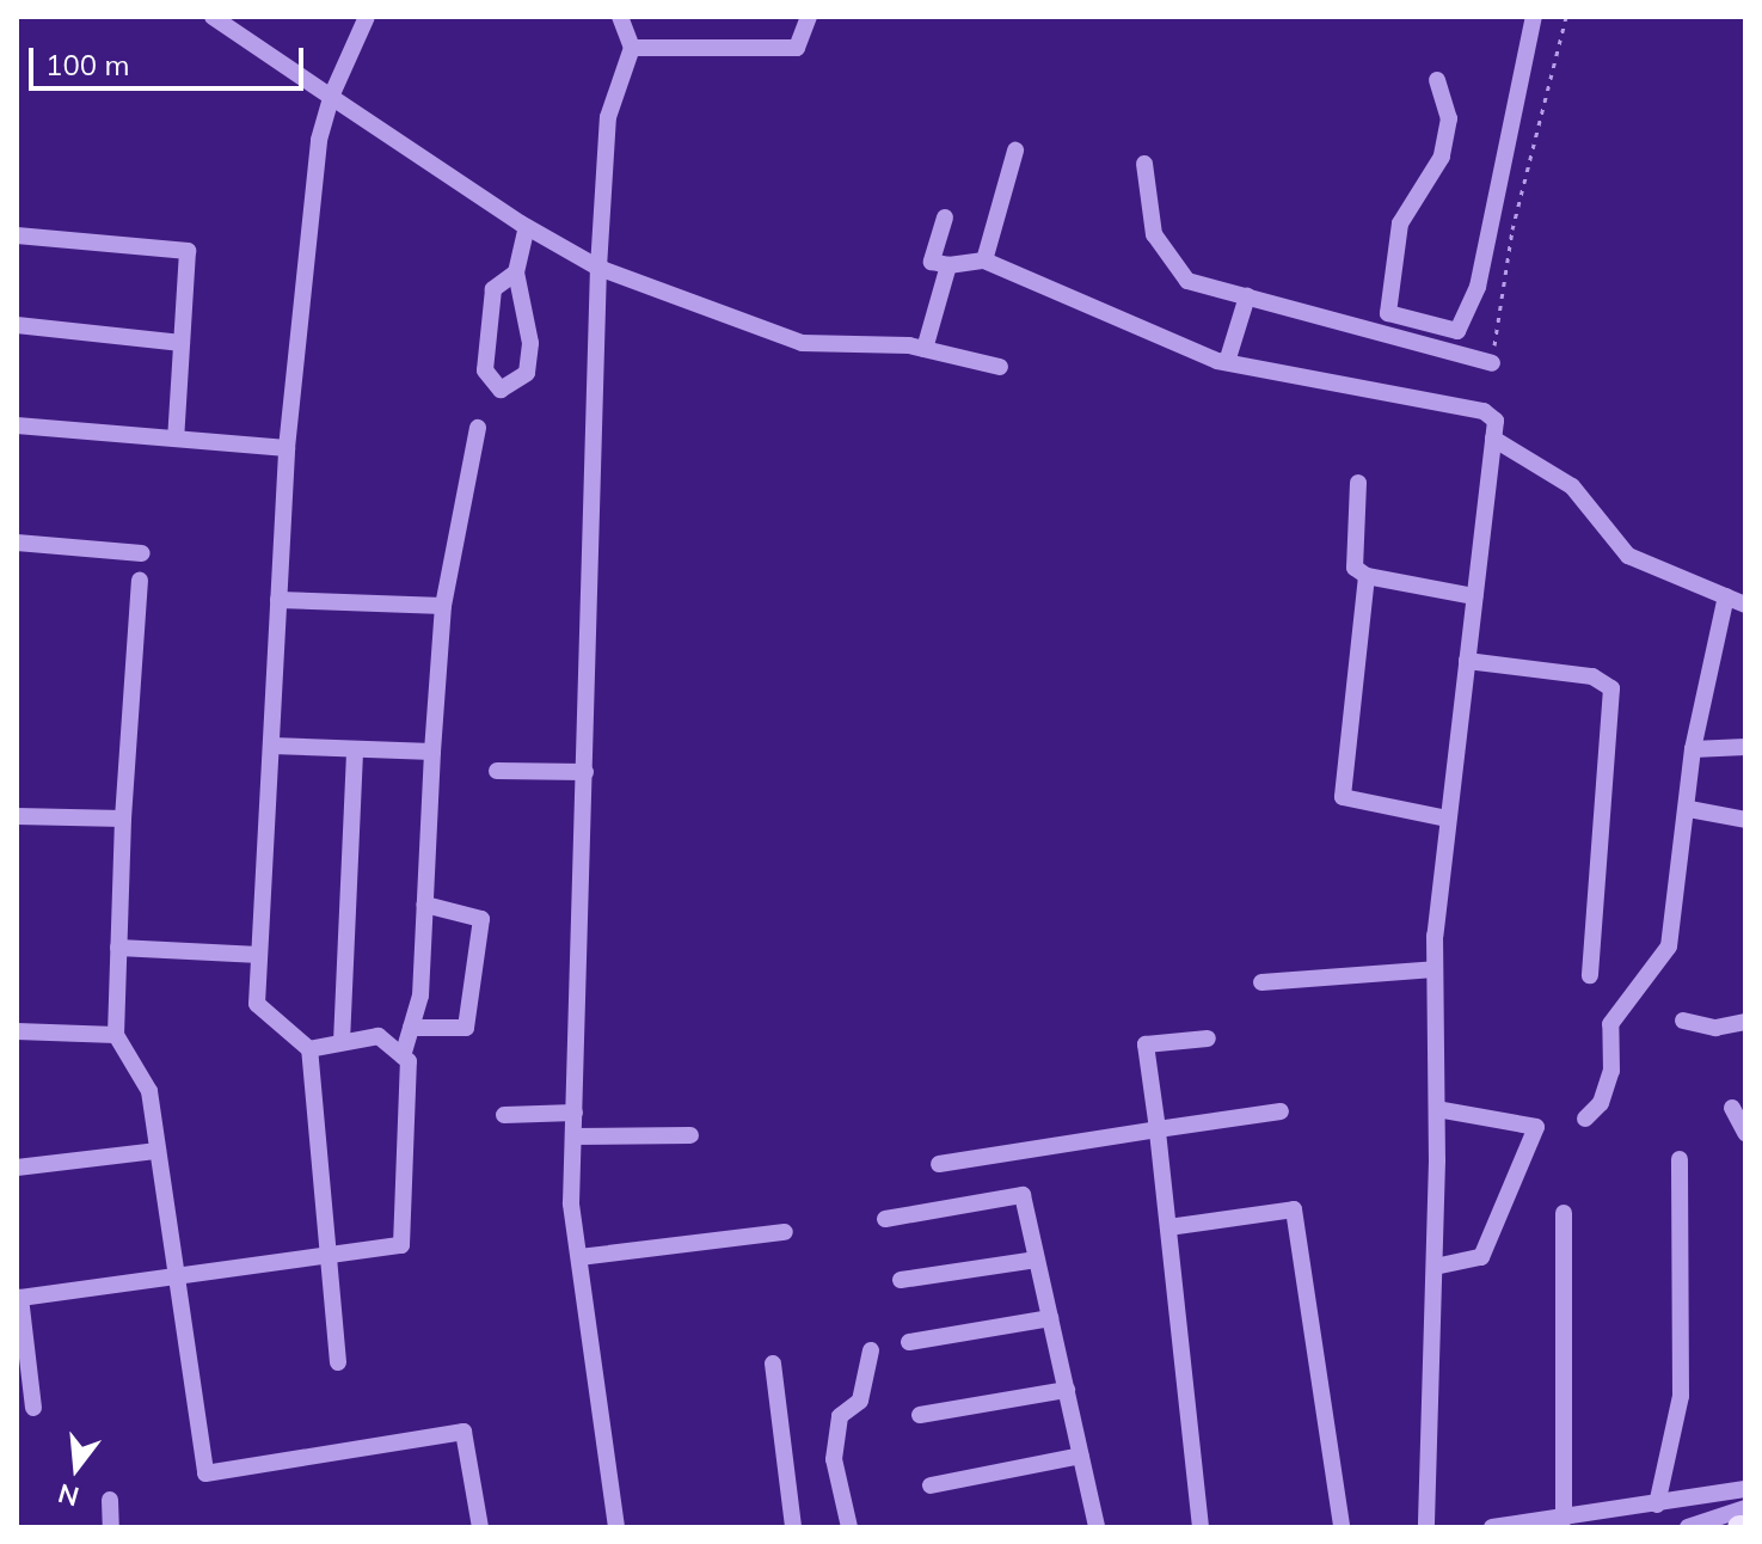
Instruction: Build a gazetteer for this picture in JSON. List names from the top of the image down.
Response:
{
  "scale_bar": "100 m",
  "north": "bottom"
}
